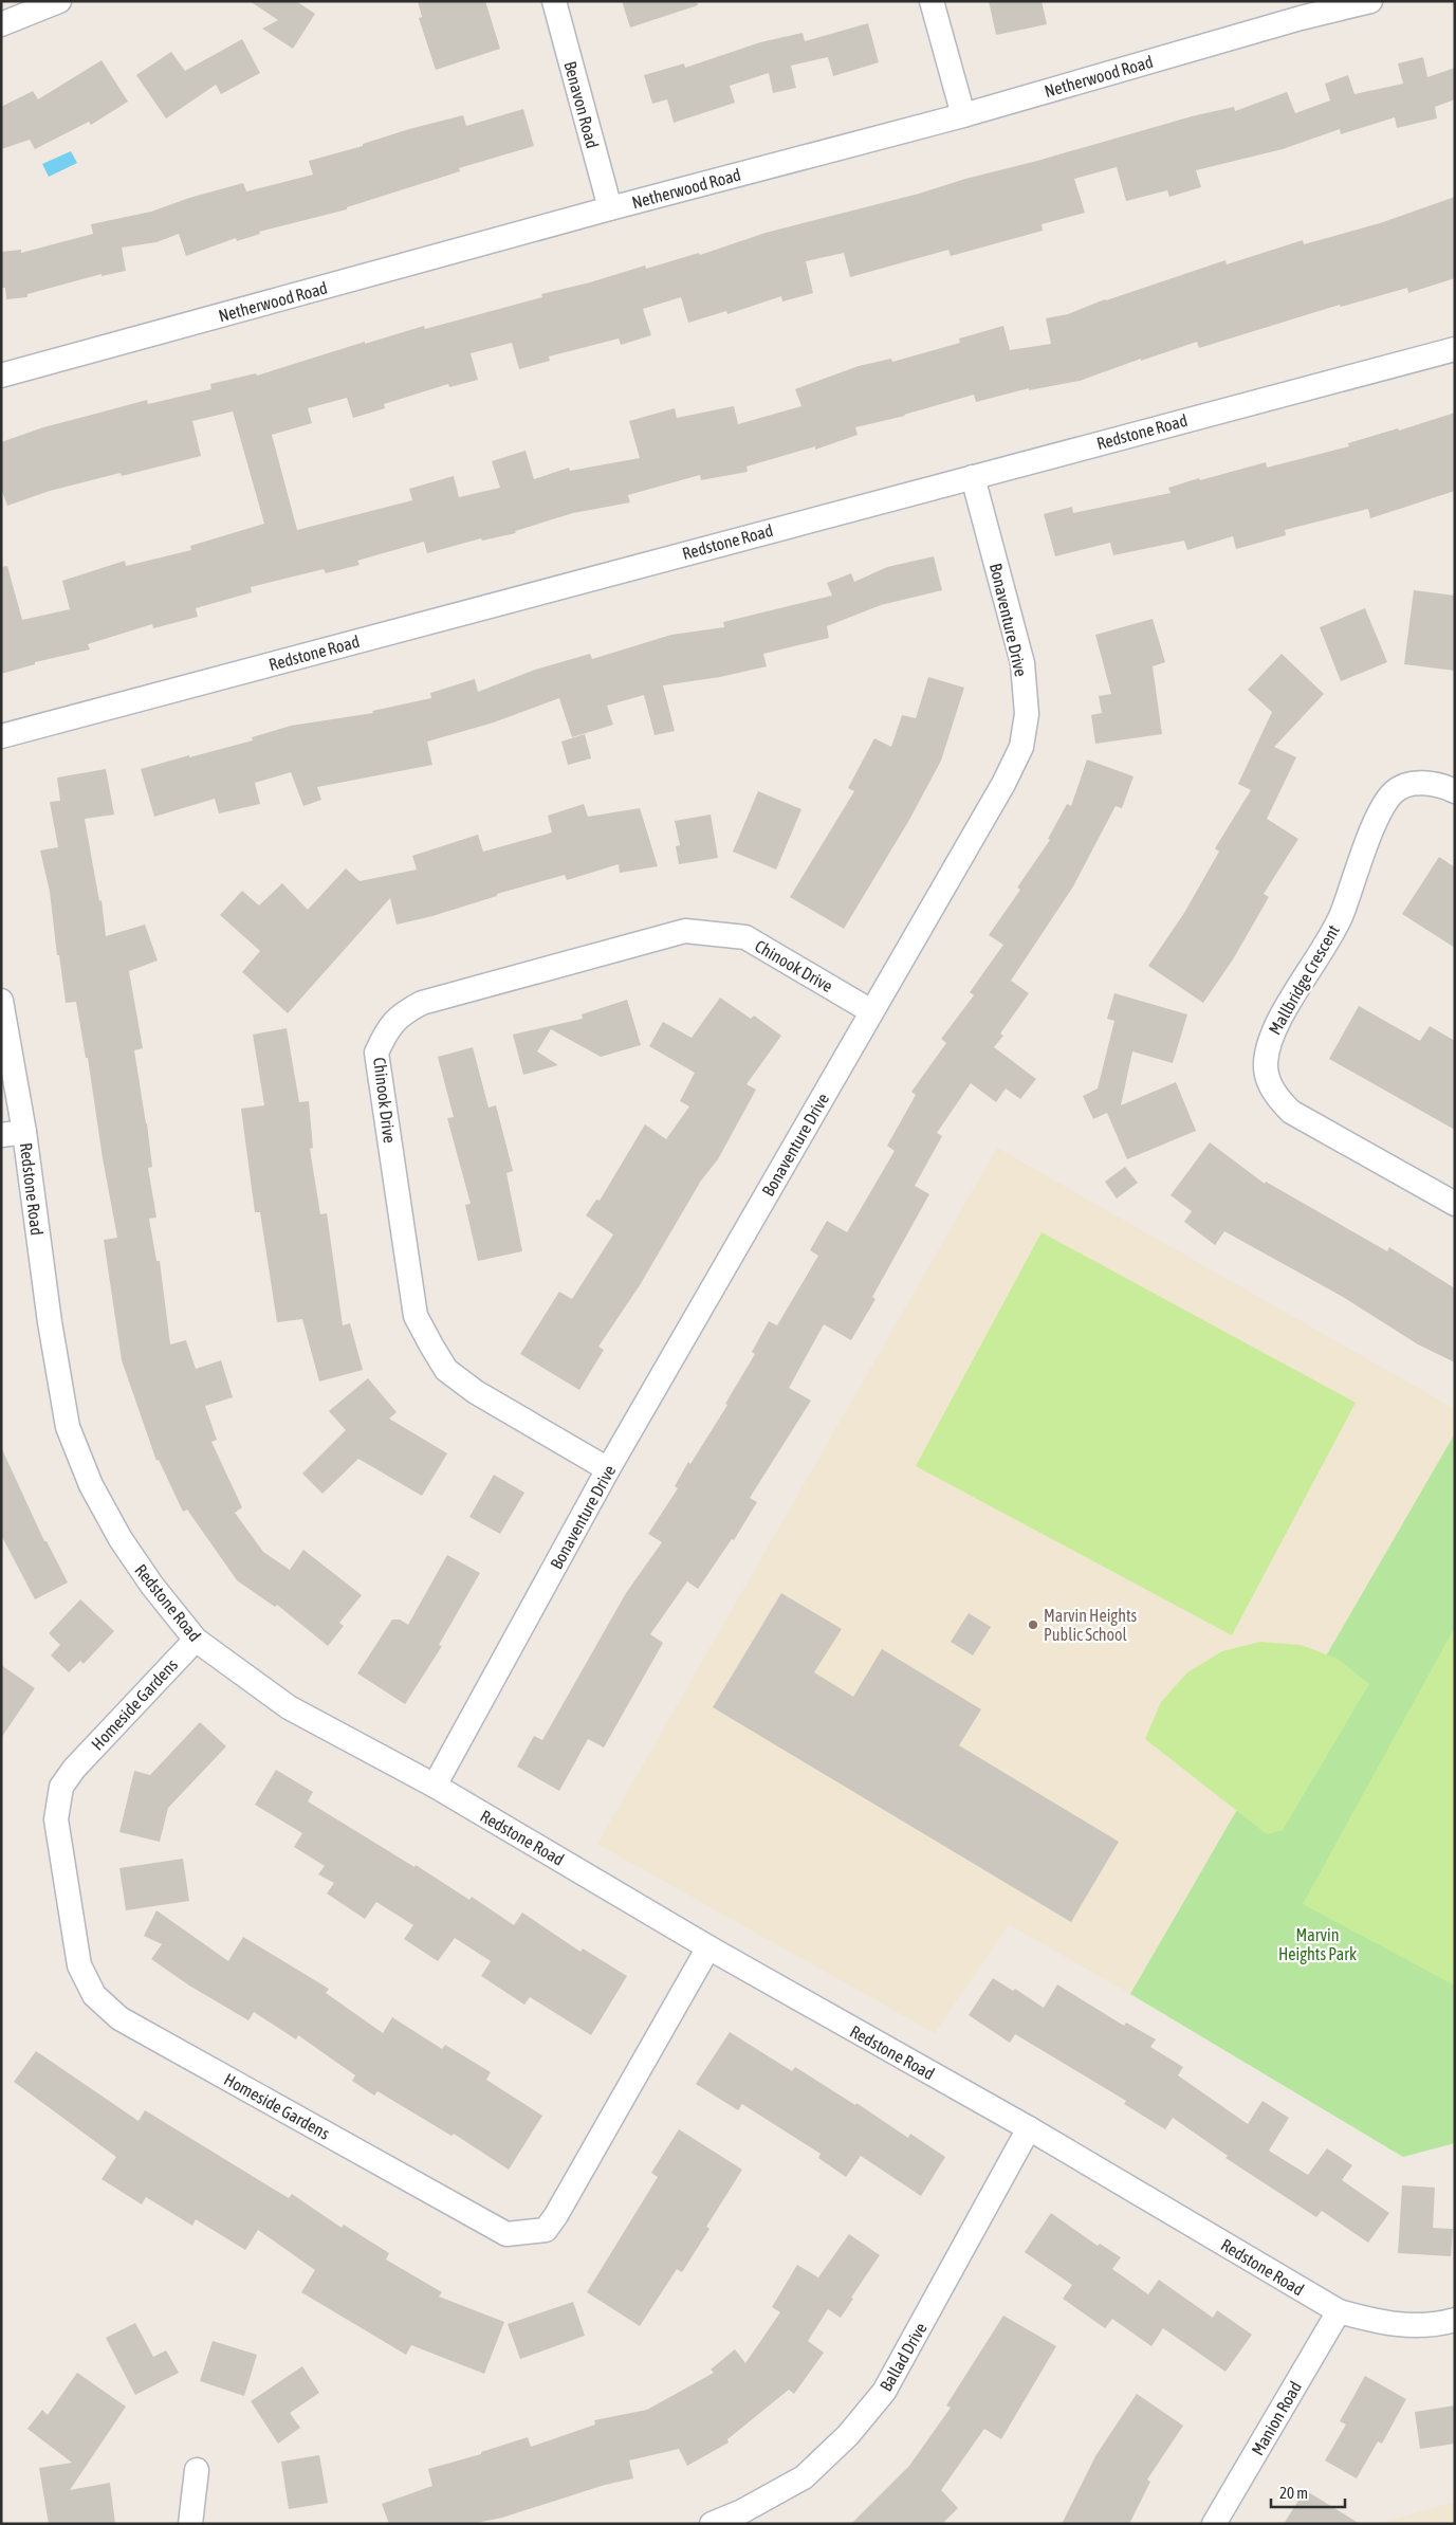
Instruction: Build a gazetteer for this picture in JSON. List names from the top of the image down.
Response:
{
  "streets": {
    "street": [
      "Netherwood Road",
      "Benavon Road",
      "Redstone Road",
      "Bonaventure Drive",
      "Chinook Drive",
      "Mallbridge Crescent",
      "Homeside Gardens",
      "Ballad Drive",
      "Manion Road"
    ]
  },
  "crossings": [
    ["Netherwood Road", "Benavon Road"],
    ["Redstone Road", "Bonaventure Drive"],
    ["Redstone Road", "Homeside Gardens"],
    ["Redstone Road", "Ballad Drive"],
    ["Redstone Road", "Manion Road"],
    ["Bonaventure Drive", "Chinook Drive"]
  ],
  "parks": ["Marvin Heights Park"],
  "places": ["Marvin Heights Public School"],
  "scale_bar": "20 m"
}
